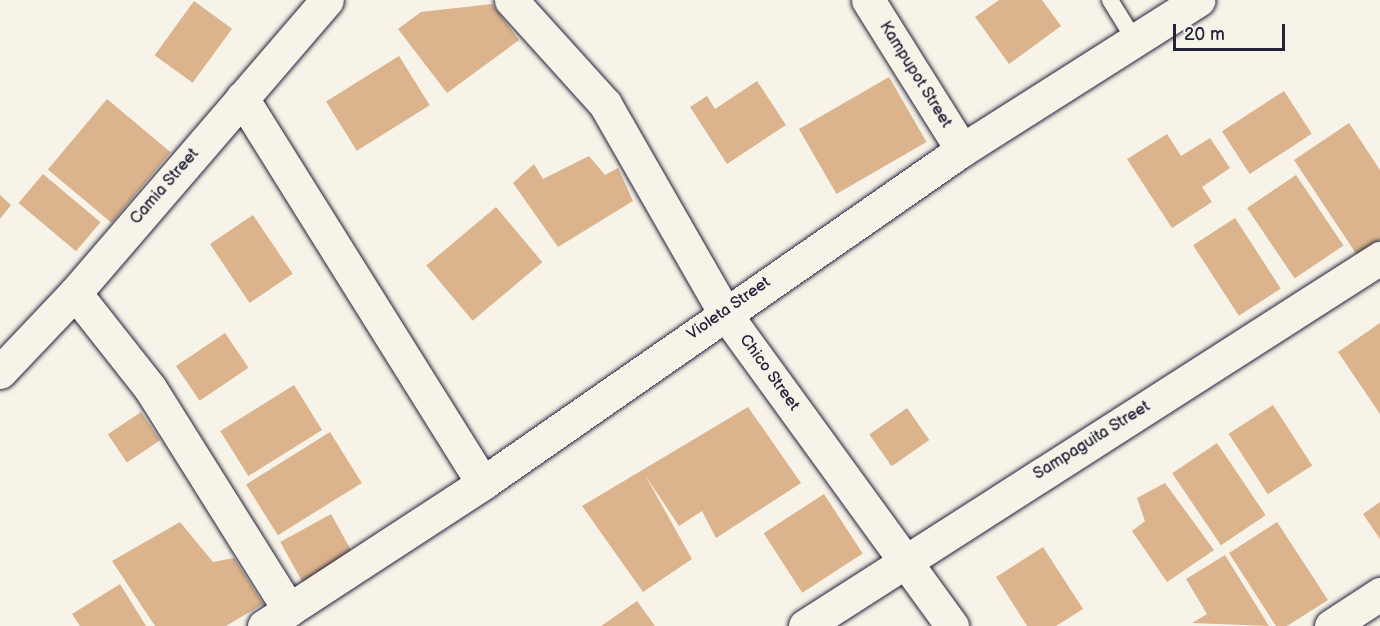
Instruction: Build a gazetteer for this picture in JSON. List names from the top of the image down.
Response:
{
  "streets": {
    "street": [
      "Kampupot Street",
      "Camia Street",
      "Violeta Street",
      "Chico Street",
      "Sampaguita Street"
    ]
  },
  "crossings": [
    ["Kampupot Street", "Violeta Street"],
    ["Violeta Street", "Chico Street"],
    ["Chico Street", "Sampaguita Street"]
  ],
  "scale_bar": "20 m"
}
